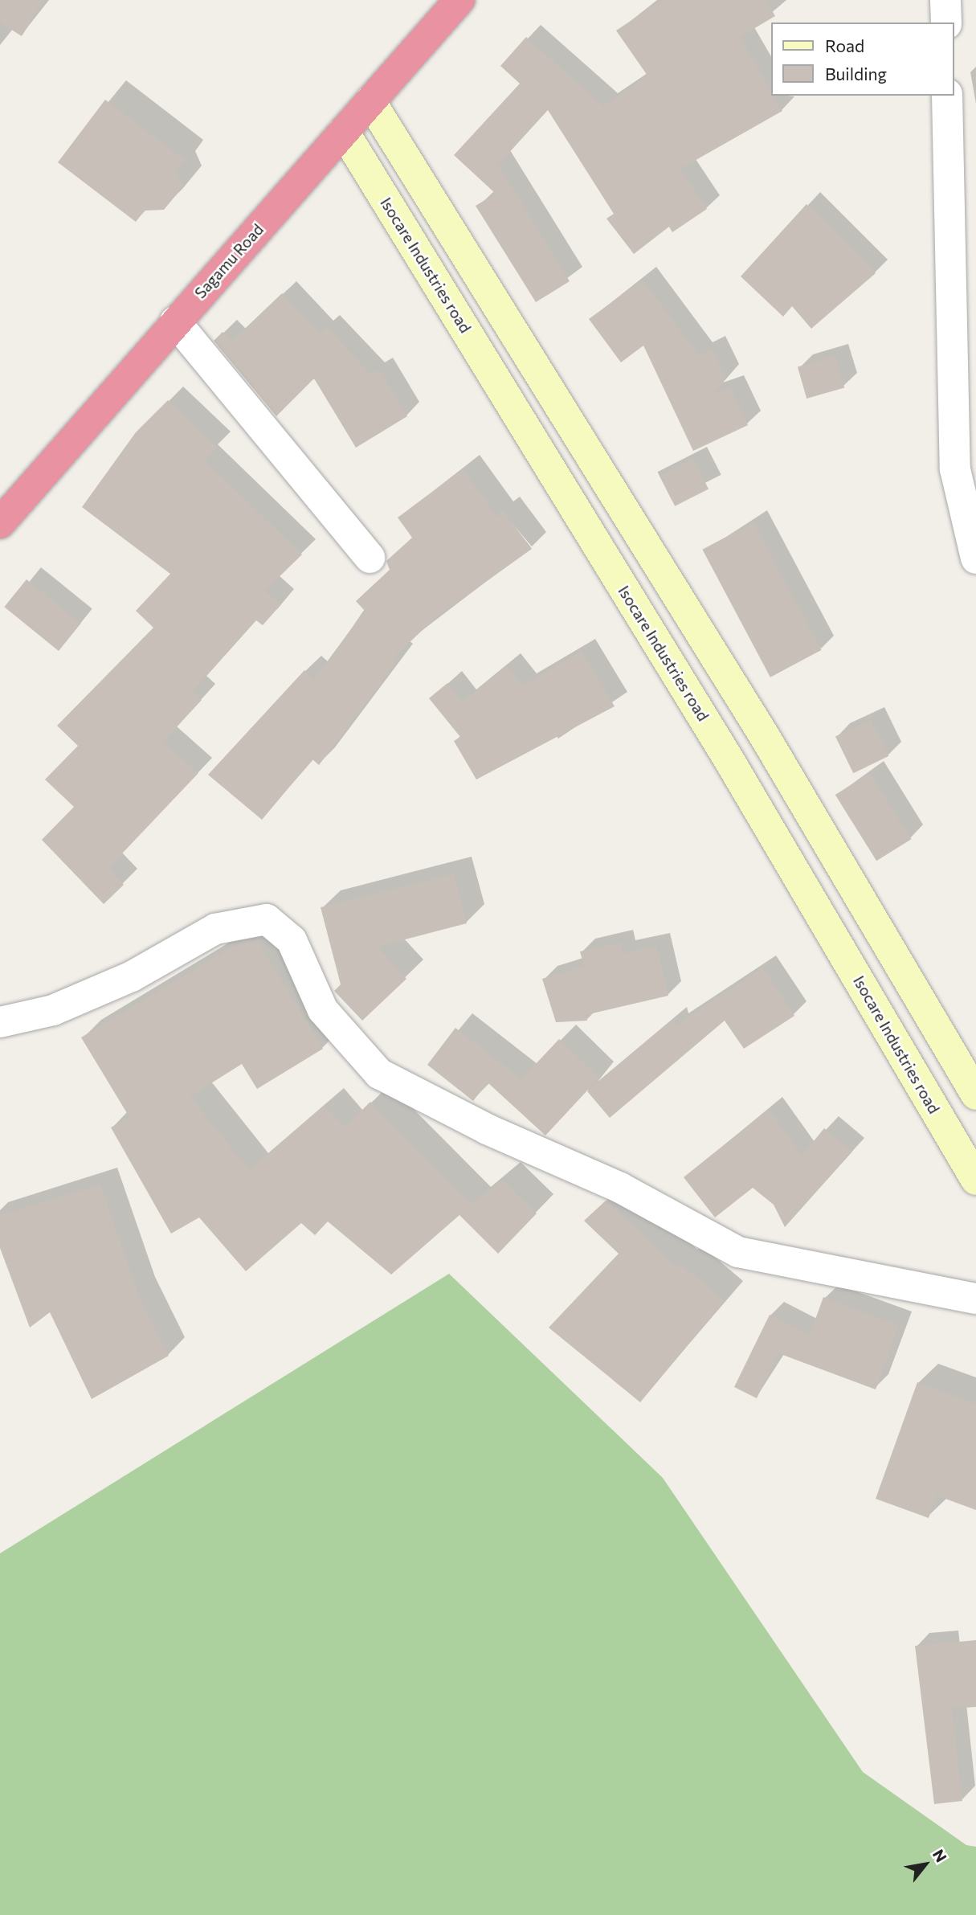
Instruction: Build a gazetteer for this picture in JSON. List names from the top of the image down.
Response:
{
  "streets": {
    "highway": ["Sagamu Road"],
    "street": ["Isocare Industries road"]
  },
  "crossings": [
    ["Sagamu Road", "Isocare Industries road"]
  ],
  "legend": ["Road", "Building"],
  "north": "top right"
}
